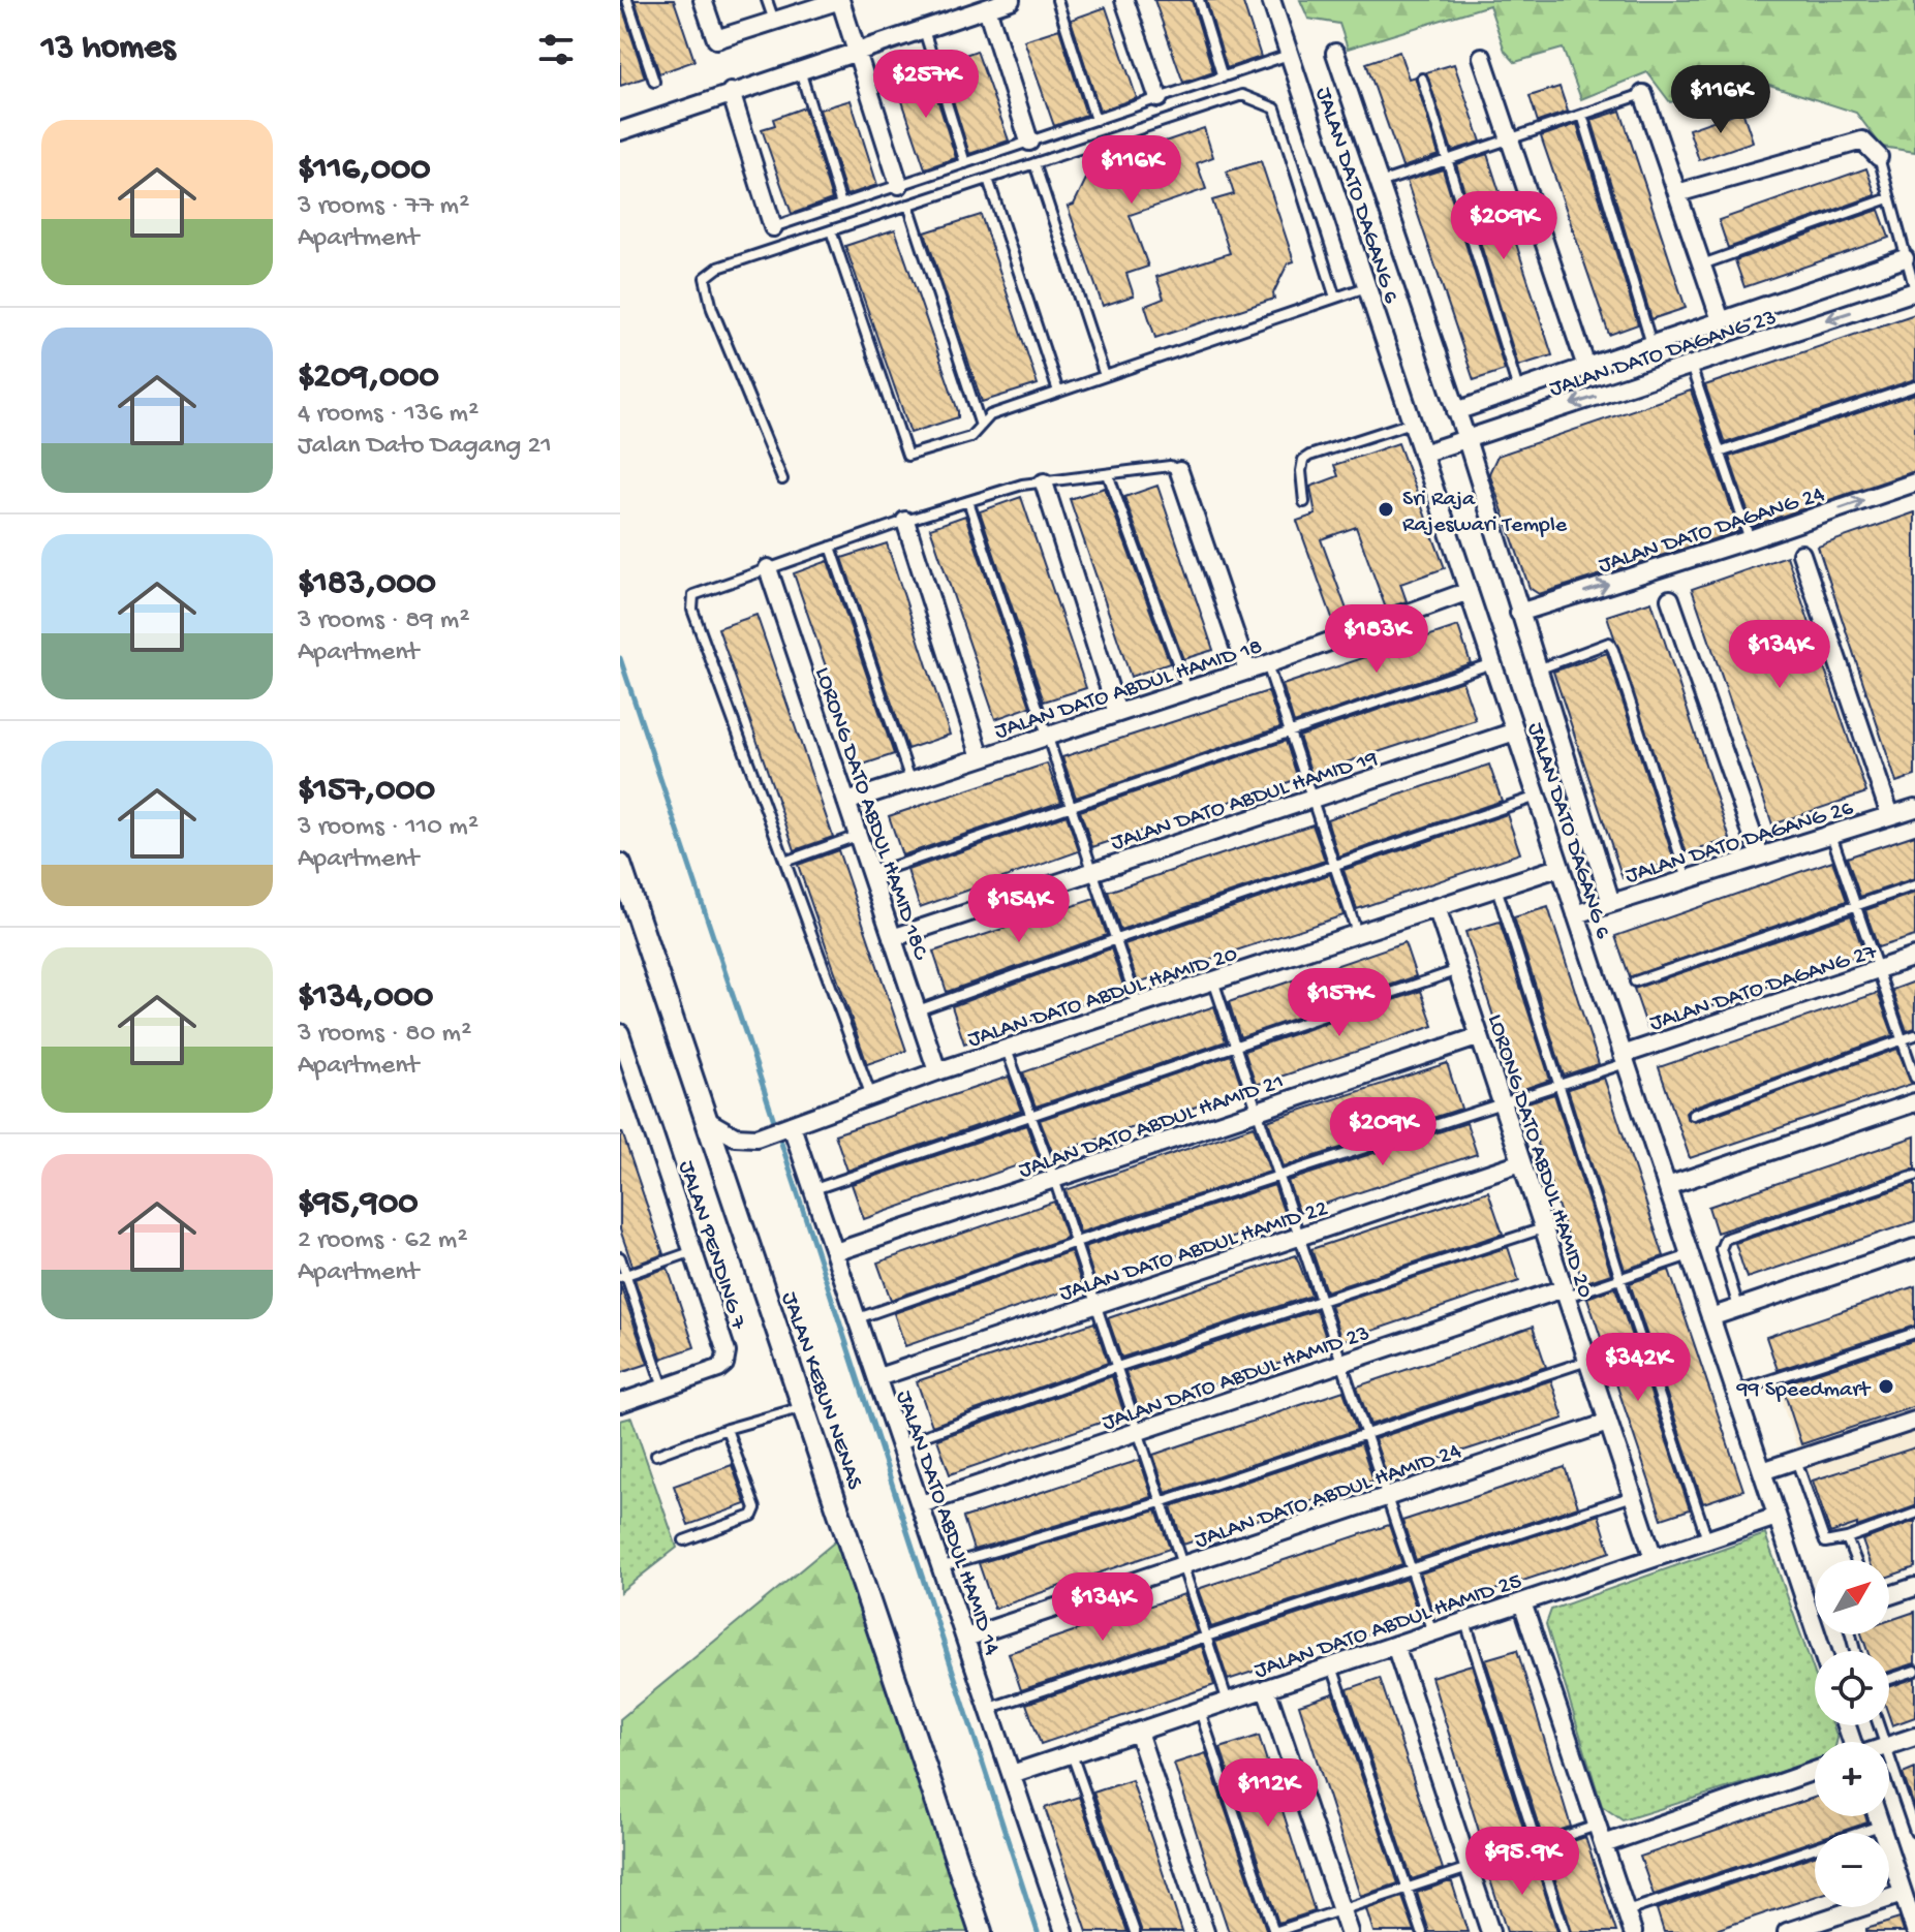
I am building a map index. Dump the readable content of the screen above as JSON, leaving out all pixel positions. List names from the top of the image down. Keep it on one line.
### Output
{"streets":{"street":["JALAN DATO DAGANG 6","JALAN DATO DAGANG 23","JALAN DATO DAGANG 24","JALAN DATO ABDUL HAMID 18","JALAN DATO ABDUL HAMID 19","LORONG DATO ABDUL HAMID 18C","JALAN DATO DAGANG 26","JALAN DATO DAGANG 27","JALAN DATO ABDUL HAMID 20","JALAN DATO ABDUL HAMID 21","LORONG DATO ABDUL HAMID 20","JALAN PENDING 7","JALAN DATO ABDUL HAMID 22","JALAN DATO ABDUL HAMID 23","JALAN KEBUN NENAS","JALAN DATO ABDUL HAMID 24","JALAN DATO ABDUL HAMID 14","JALAN DATO ABDUL HAMID 25"]},"crossings":[["JALAN DATO DAGANG 6","JALAN DATO DAGANG 23"],["JALAN DATO DAGANG 6","JALAN DATO ABDUL HAMID 18"],["JALAN DATO DAGANG 6","JALAN DATO ABDUL HAMID 19"],["JALAN DATO DAGANG 6","JALAN DATO DAGANG 26"],["JALAN DATO DAGANG 6","JALAN DATO DAGANG 27"],["JALAN DATO DAGANG 6","JALAN DATO ABDUL HAMID 20"],["JALAN DATO DAGANG 6","JALAN DATO ABDUL HAMID 25"],["JALAN DATO ABDUL HAMID 18","LORONG DATO ABDUL HAMID 18C"],["JALAN DATO ABDUL HAMID 19","LORONG DATO ABDUL HAMID 18C"],["LORONG DATO ABDUL HAMID 18C","JALAN DATO ABDUL HAMID 20"],["JALAN DATO ABDUL HAMID 20","LORONG DATO ABDUL HAMID 20"],["JALAN DATO ABDUL HAMID 20","JALAN KEBUN NENAS"],["JALAN DATO ABDUL HAMID 20","JALAN DATO ABDUL HAMID 14"],["JALAN DATO ABDUL HAMID 21","LORONG DATO ABDUL HAMID 20"],["JALAN DATO ABDUL HAMID 21","JALAN DATO ABDUL HAMID 14"],["LORONG DATO ABDUL HAMID 20","JALAN DATO ABDUL HAMID 22"],["LORONG DATO ABDUL HAMID 20","JALAN DATO ABDUL HAMID 23"],["LORONG DATO ABDUL HAMID 20","JALAN DATO ABDUL HAMID 24"],["LORONG DATO ABDUL HAMID 20","JALAN DATO ABDUL HAMID 25"],["JALAN DATO ABDUL HAMID 22","JALAN DATO ABDUL HAMID 14"],["JALAN DATO ABDUL HAMID 23","JALAN DATO ABDUL HAMID 14"],["JALAN DATO ABDUL HAMID 24","JALAN DATO ABDUL HAMID 14"],["JALAN DATO ABDUL HAMID 14","JALAN DATO ABDUL HAMID 25"]],"one_way":["JALAN DATO DAGANG 24"],"places":["Sri Raja Rajeswari Temple","99 Speedmart"],"north":"top right","page":{"heading":"13 homes","price":["$257K","$116K","$116K","$209K","$183K","$134K","$154K","$157K","$209K","$342K","$134K","$112K","$95.9K"],"list":[{"name":"$116,000","note":"3 rooms · 77 m² · Apartment"},{"name":"$209,000","note":"4 rooms · 136 m² · Jalan Dato Dagang 21"},{"name":"$183,000","note":"3 rooms · 89 m² · Apartment"},{"name":"$157,000","note":"3 rooms · 110 m² · Apartment"},{"name":"$134,000","note":"3 rooms · 80 m² · Apartment"},{"name":"$95,900","note":"2 rooms · 62 m² · Apartment"}],"map_buttons":["+","−"]}}
